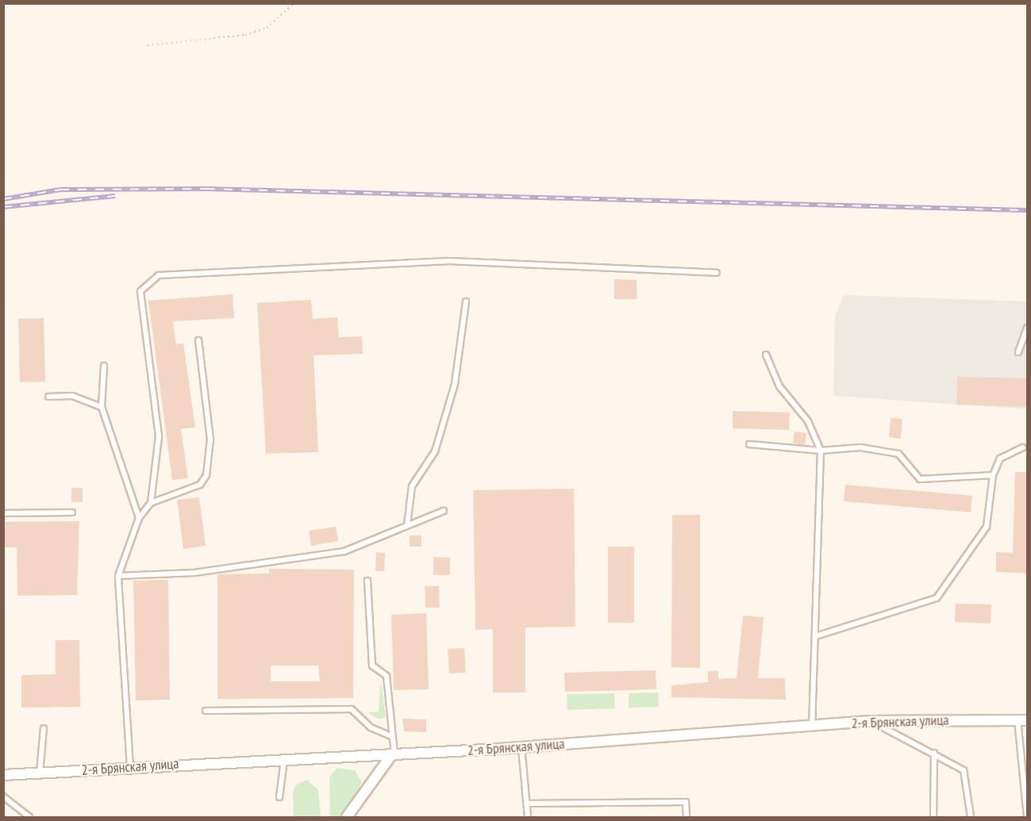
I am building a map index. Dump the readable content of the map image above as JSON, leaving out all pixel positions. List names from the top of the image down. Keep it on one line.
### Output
{"streets":{"street":["2-я Брянская улица"]}}
